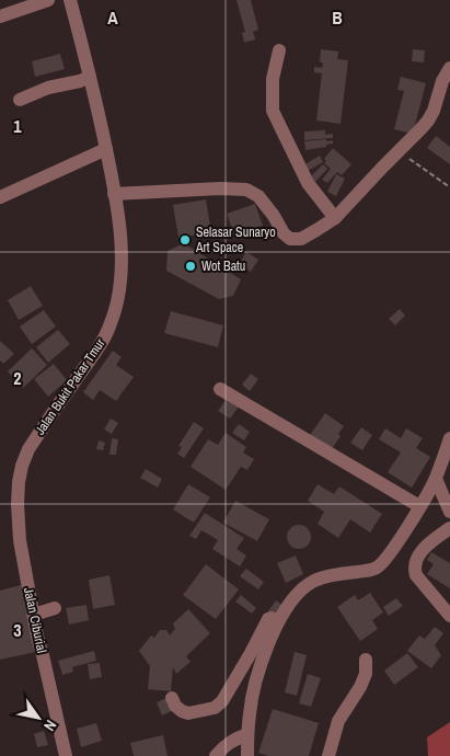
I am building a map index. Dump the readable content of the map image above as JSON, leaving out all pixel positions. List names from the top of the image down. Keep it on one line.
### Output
{"streets":{"street":["Jalan Bukit Pakar Tmur","Jalan Ciburial"]},"crossings":[["Jalan Bukit Pakar Tmur","Jalan Ciburial"]],"places":["Selasar Sunaryo Art Space","Wot Batu"],"north":"bottom right","grid":{"columns":["A","B"],"rows":["1","2","3"]}}
